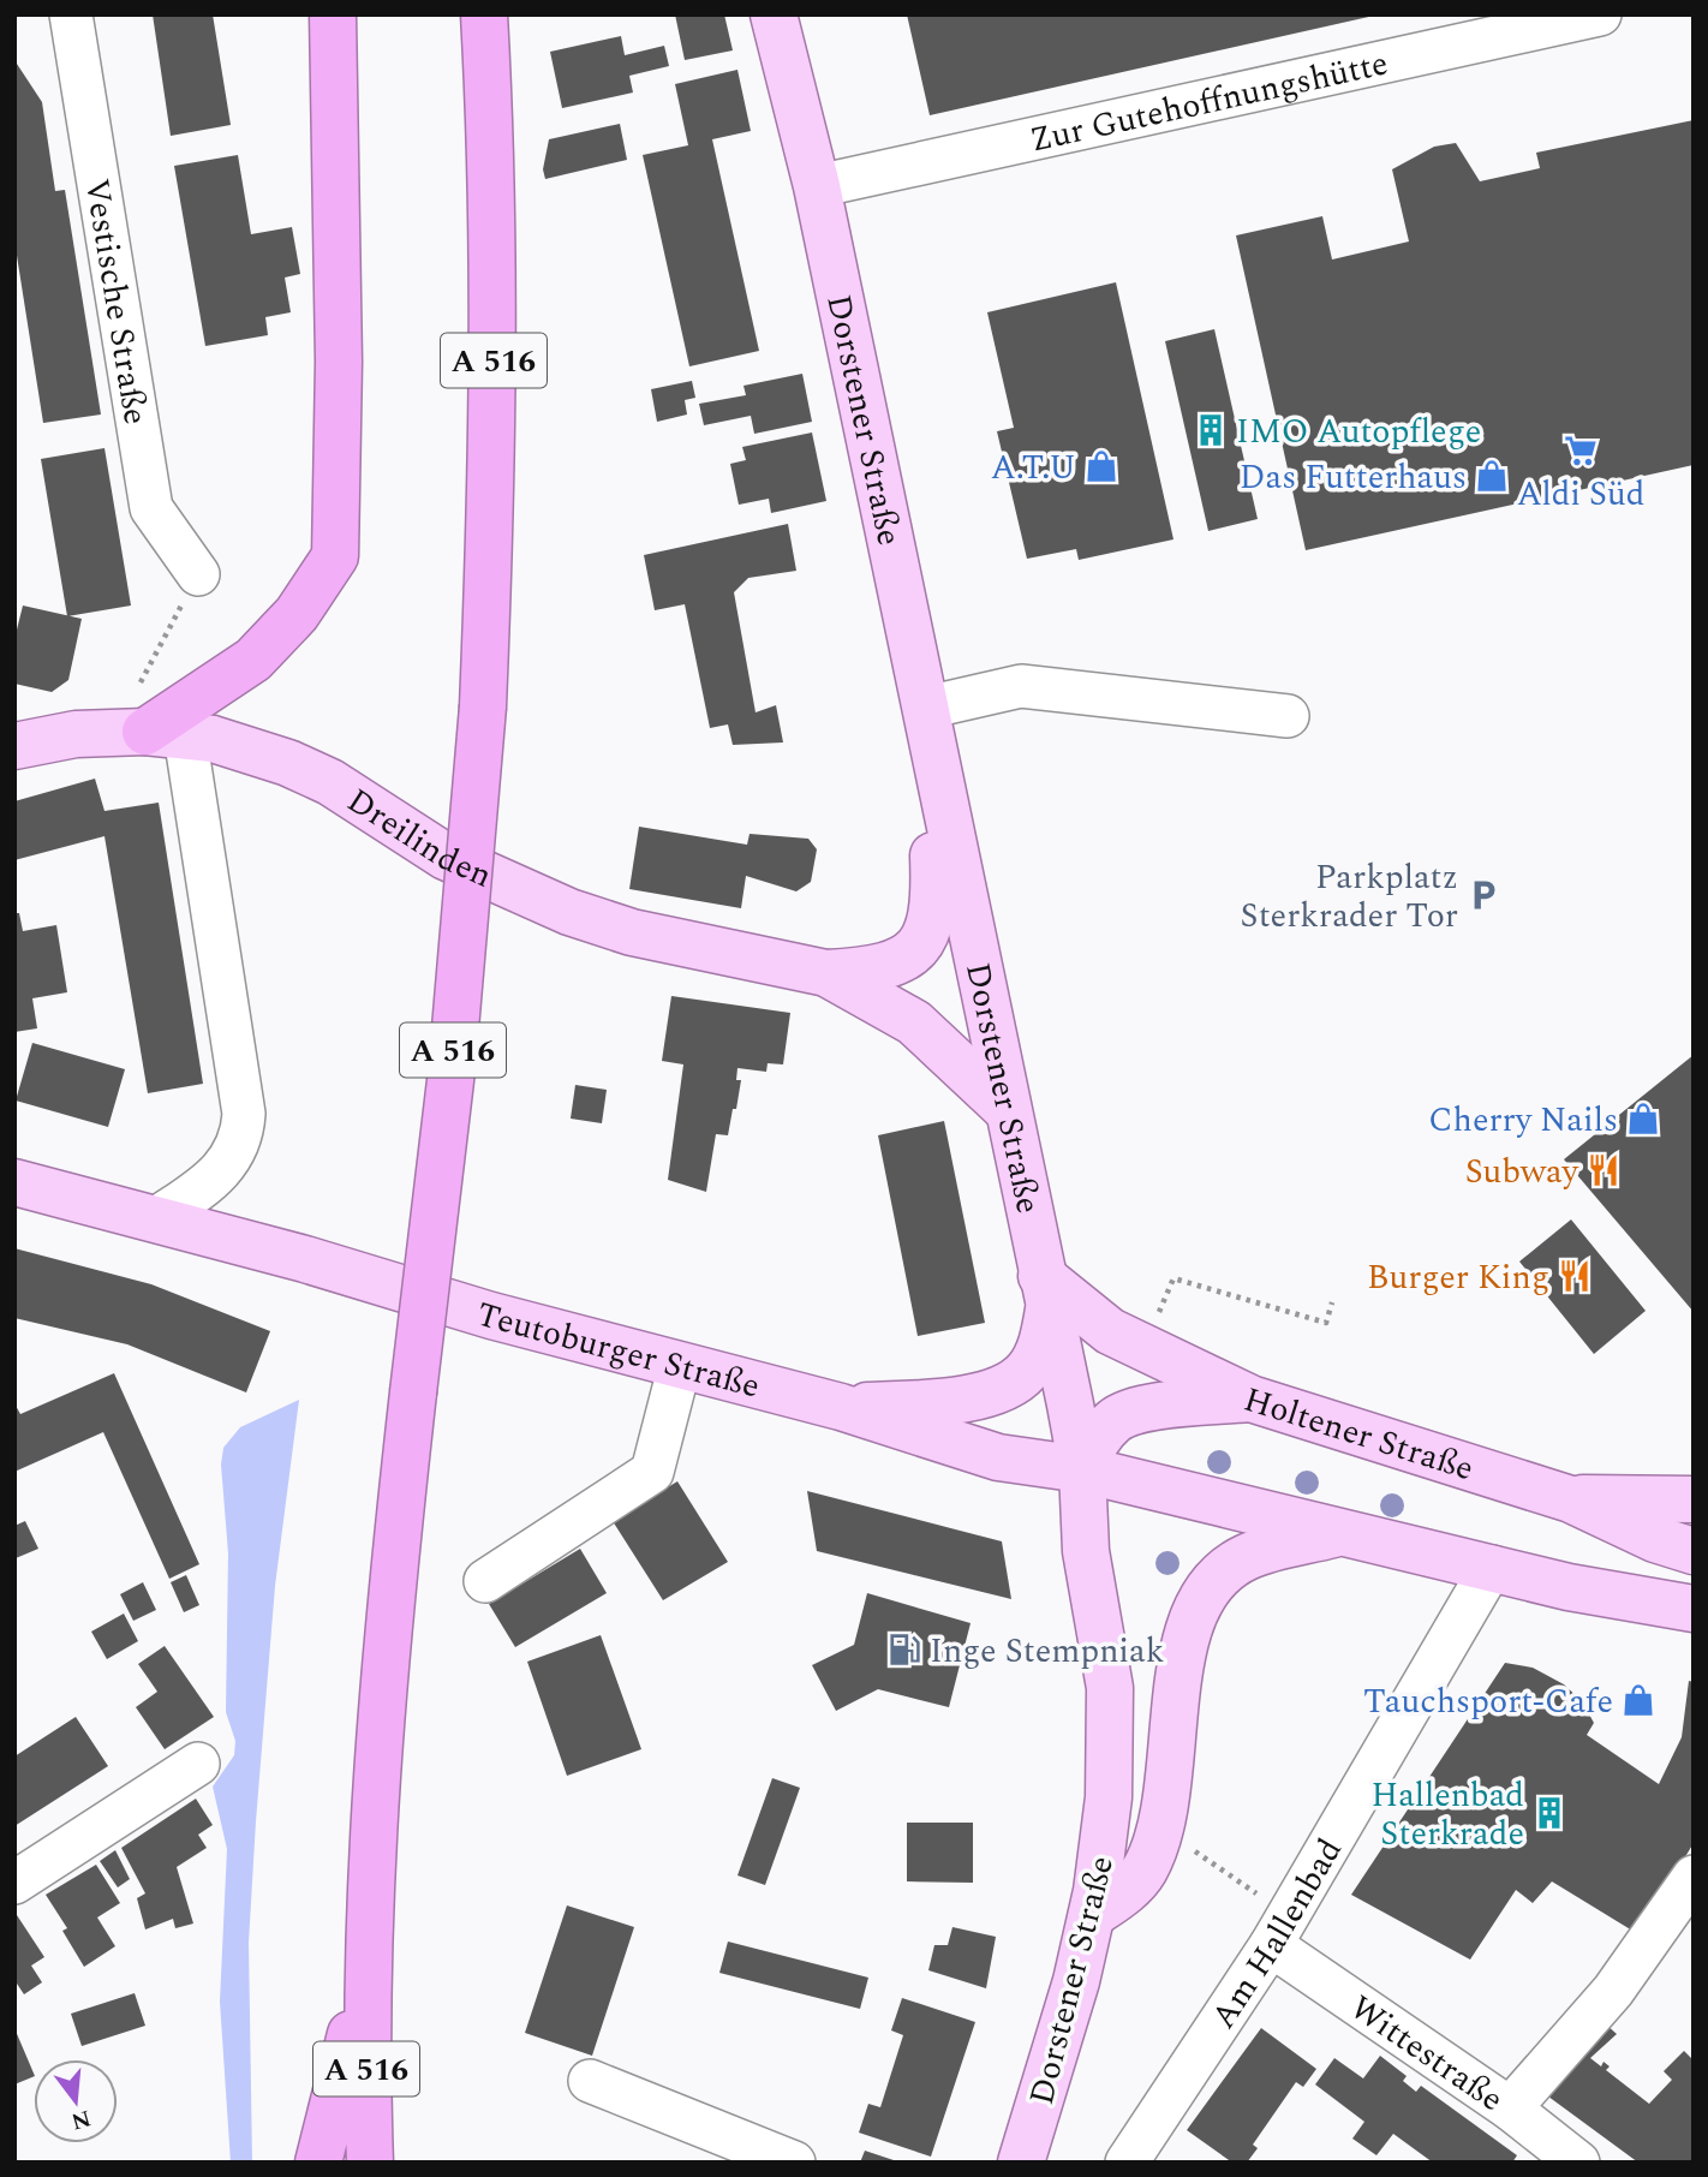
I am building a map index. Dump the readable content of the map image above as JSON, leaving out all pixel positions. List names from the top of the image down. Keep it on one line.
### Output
{"streets":{"highway":["A 516"],"main road":["Dorstener Straße","Dreilinden","Teutoburger Straße","Holtener Straße"],"street":["Zur Gutehoffnungshütte","Vestische Straße","Am Hallenbad","Wittestraße"]},"crossings":[["Zur Gutehoffnungshütte","Dorstener Straße"],["Dorstener Straße","Dreilinden"],["Dorstener Straße","Teutoburger Straße"],["Dorstener Straße","Holtener Straße"],["Am Hallenbad","Wittestraße"]],"places":{"building":["IMO Autopflege","Hallenbad Sterkrade"],"supermarket":["Aldi Süd"],"shop":["A.T.U","Das Futterhaus","Cherry Nails","Tauchsport-Cafe"],"parking":["Parkplatz Sterkrader Tor"],"restaurant":["Subway","Burger King"],"fuel station":["Inge Stempniak"]},"north":"bottom"}
